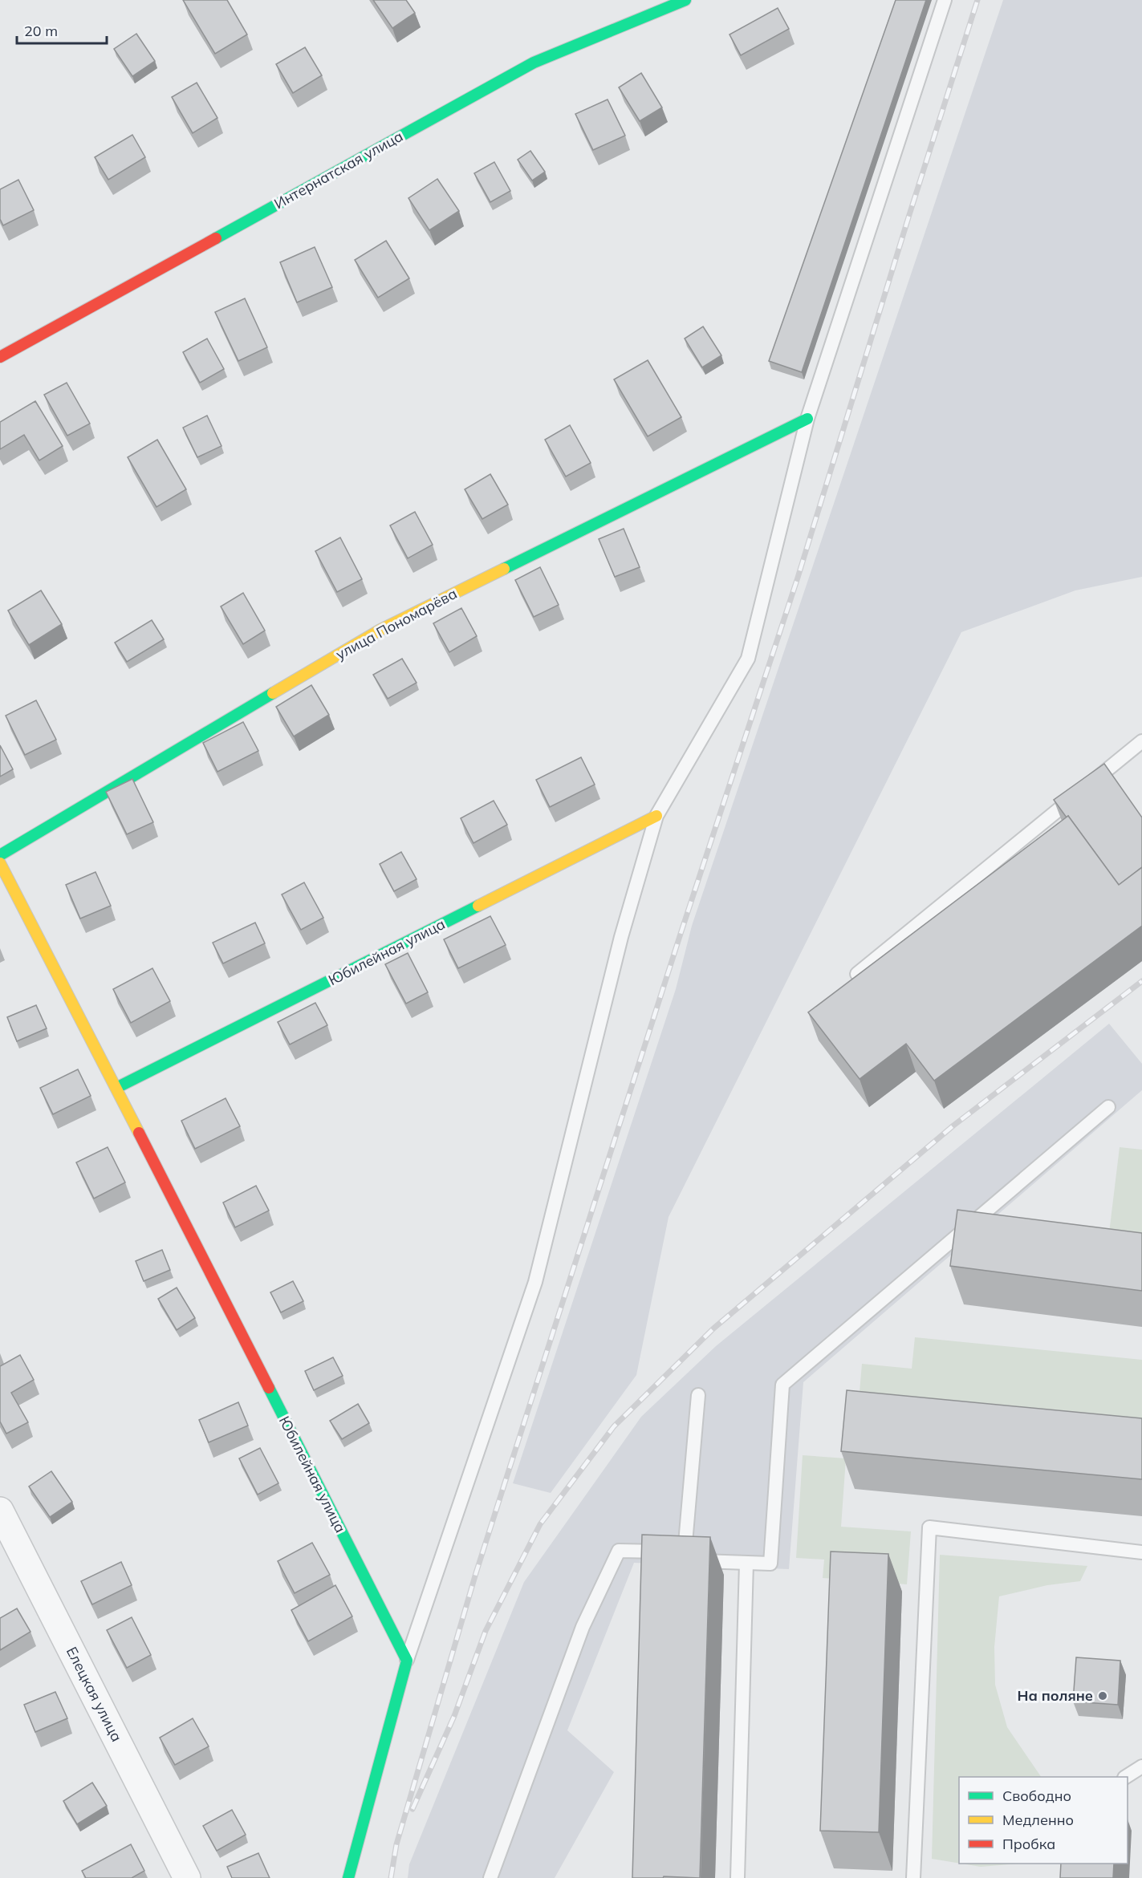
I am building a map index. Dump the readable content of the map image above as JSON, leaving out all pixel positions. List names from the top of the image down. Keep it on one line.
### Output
{"streets":{"street":["Интернатская улица","улица Пономарёва","Юбилейная улица","Елецкая улица"]},"places":["На поляне"],"legend":["Свободно","Медленно","Пробка"],"scale_bar":"20 m"}
